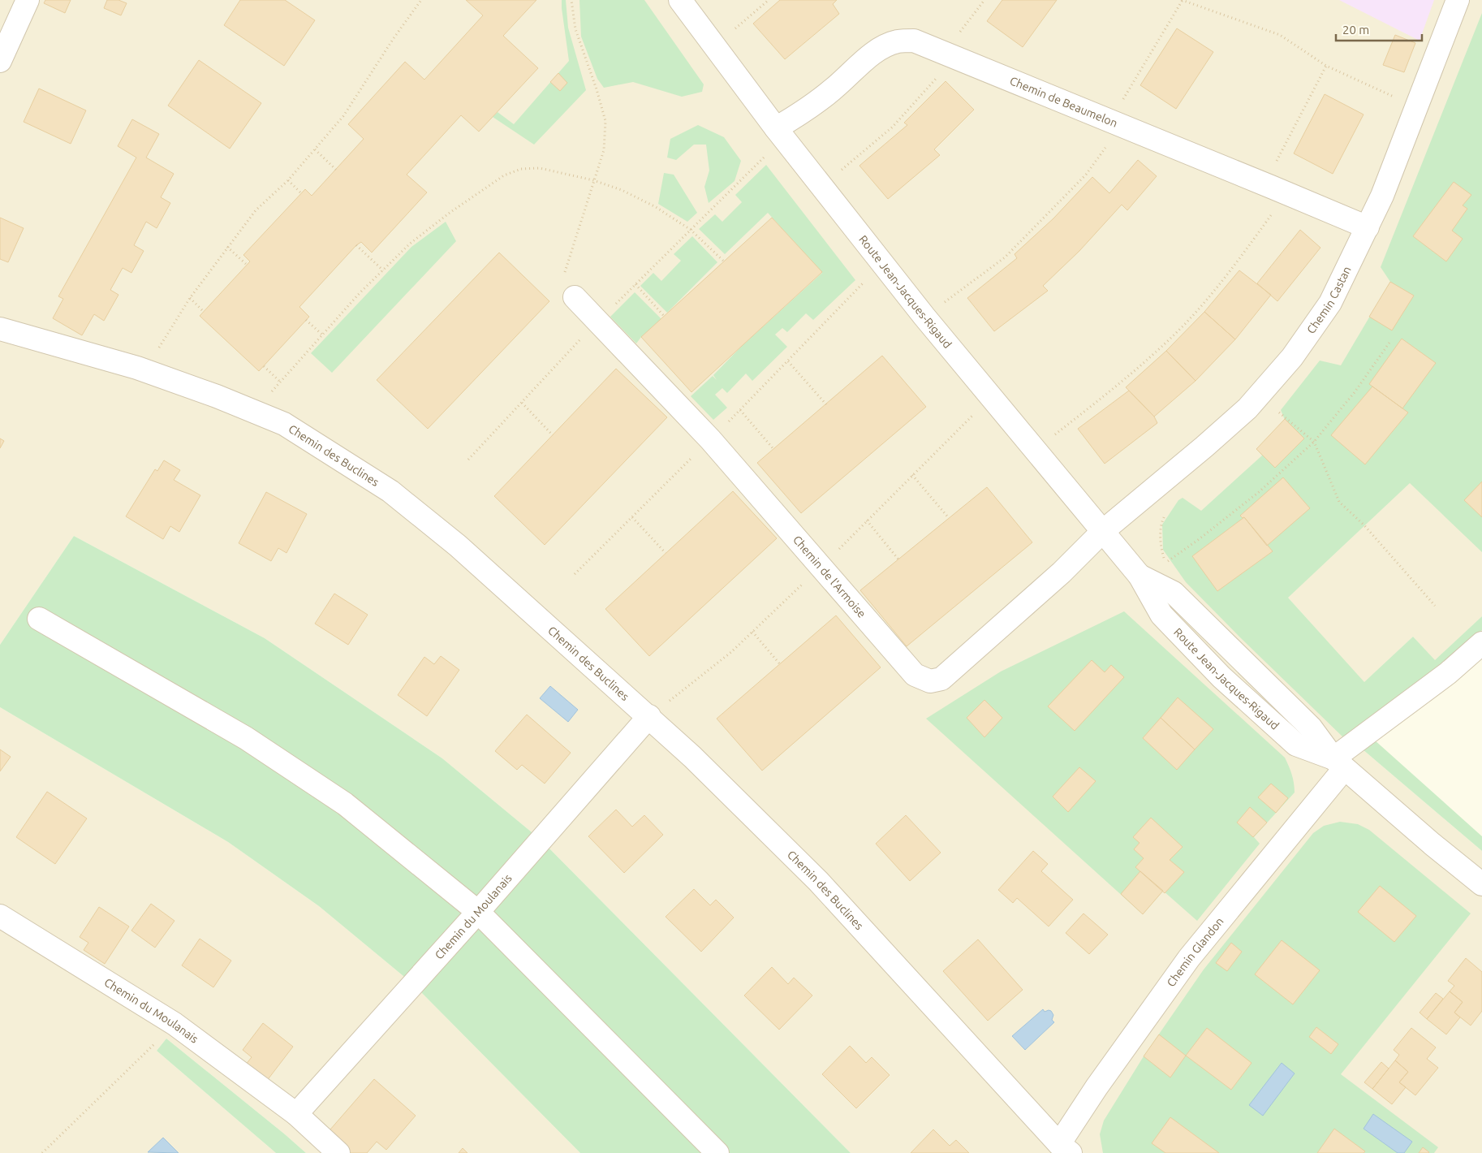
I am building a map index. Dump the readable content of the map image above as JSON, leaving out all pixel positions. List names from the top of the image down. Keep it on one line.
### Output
{"streets":{"street":["Chemin de Beaumelon","Route Jean-Jacques-Rigaud","Chemin Castan","Chemin des Buclines","Chemin de l'Armoise","Chemin du Moulanais","Chemin Glandon"]},"crossings":[["Chemin de Beaumelon","Route Jean-Jacques-Rigaud"],["Chemin de Beaumelon","Chemin Castan"],["Route Jean-Jacques-Rigaud","Chemin Castan"],["Route Jean-Jacques-Rigaud","Chemin de l'Armoise"],["Route Jean-Jacques-Rigaud","Chemin Glandon"],["Chemin Castan","Chemin de l'Armoise"],["Chemin des Buclines","Chemin du Moulanais"],["Chemin des Buclines","Chemin Glandon"]],"scale_bar":"20 m"}
